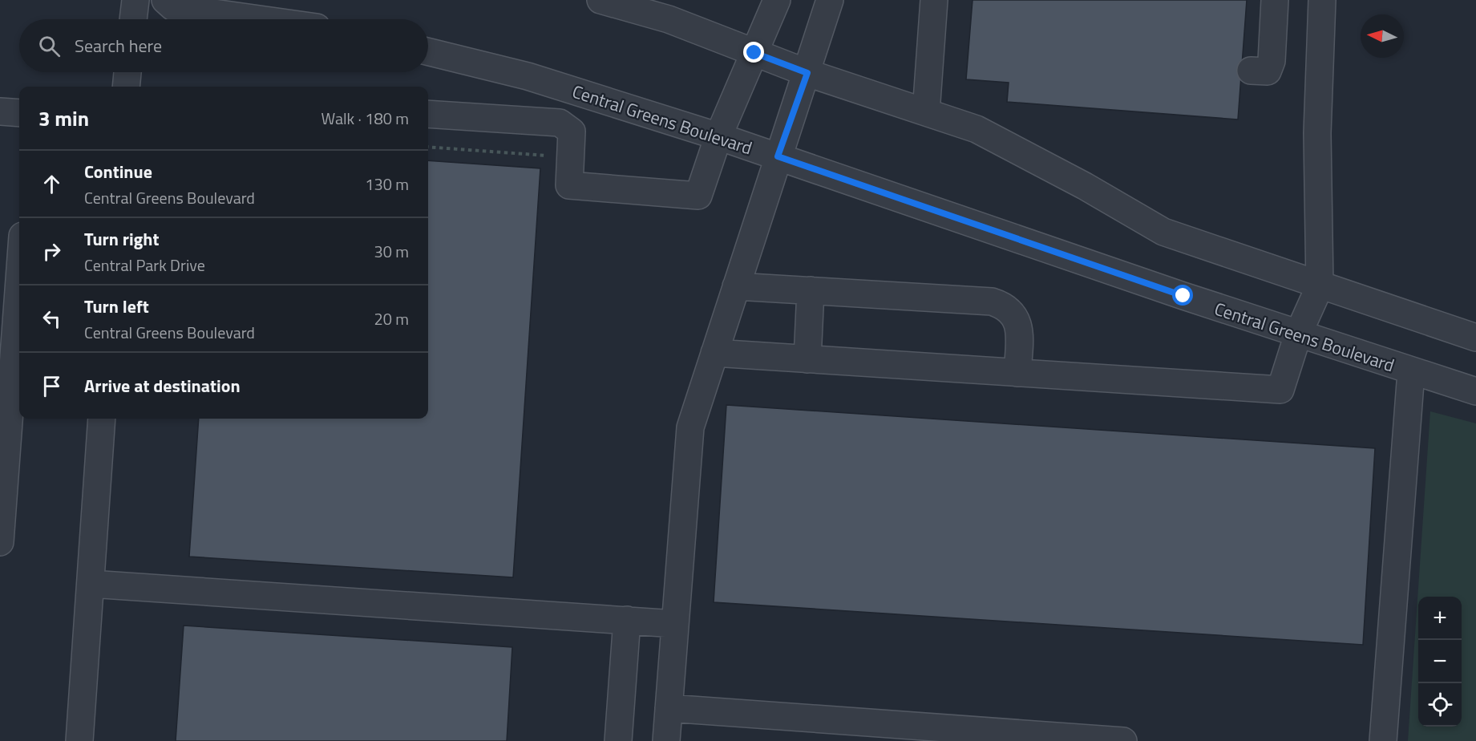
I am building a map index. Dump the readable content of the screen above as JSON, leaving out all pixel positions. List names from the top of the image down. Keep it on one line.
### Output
{"streets":{"street":["Central Greens Boulevard"]},"north":"left","page":{"search":"Search here","heading":["3 min","Walk · 180 m"],"list":[["Continue","Central Greens Boulevard","130 m"],["Turn right","Central Park Drive","30 m"],["Turn left","Central Greens Boulevard","20 m"],"Arrive at destination"],"map_buttons":["+","−"]}}
